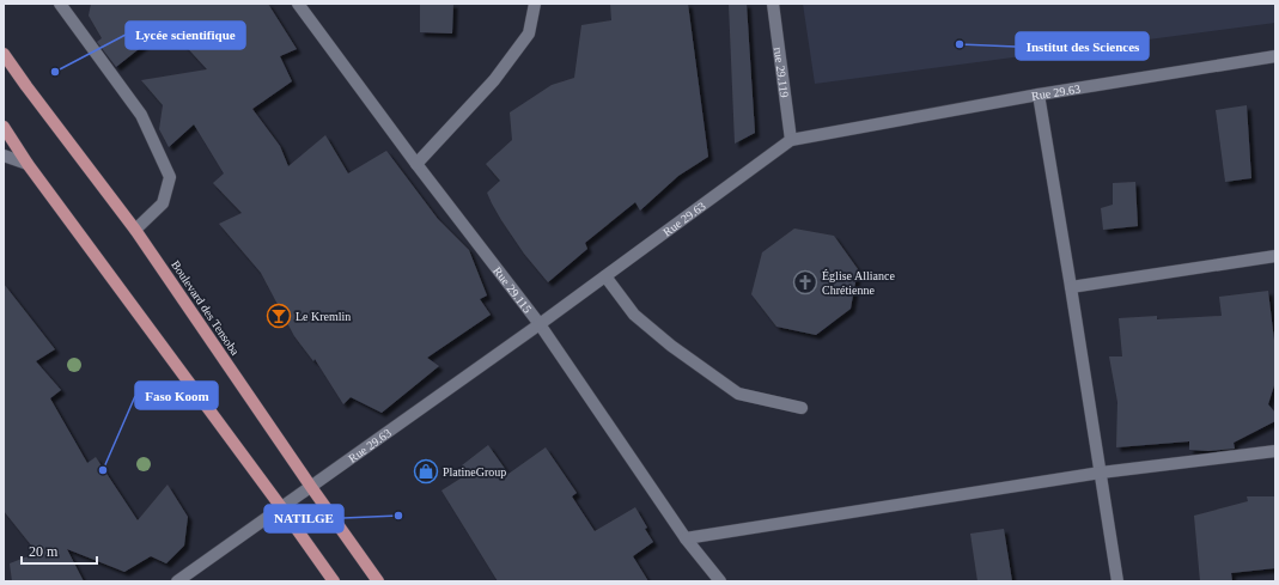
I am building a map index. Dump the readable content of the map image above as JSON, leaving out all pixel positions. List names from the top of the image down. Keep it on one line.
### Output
{"streets":{"main road":["Boulevard des Tensoba"],"street":["rue 29.119","Rue 29.63","Rue 29.115"]},"crossings":[["rue 29.119","Rue 29.63"],["Rue 29.63","Rue 29.115"],["Rue 29.63","Boulevard des Tensoba"]],"places":{"other":["Institut des Sciences","Lycée scientifique","Faso Koom","NATILGE"],"church":["Église Alliance Chrétienne"],"bar":["Le Kremlin"],"shop":["PlatineGroup"]},"scale_bar":"20 m"}
